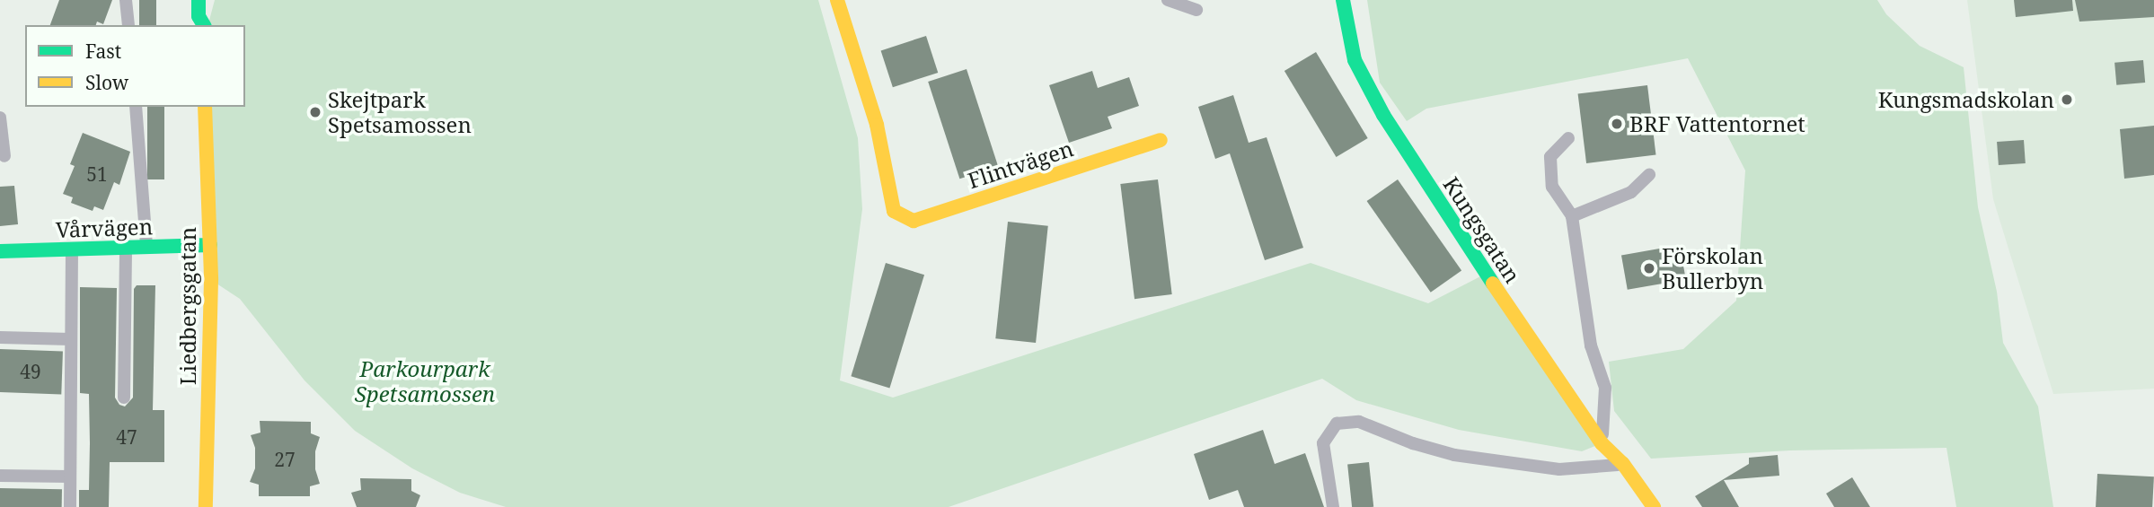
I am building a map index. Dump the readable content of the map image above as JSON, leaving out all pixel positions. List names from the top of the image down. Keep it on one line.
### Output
{"streets":{"street":["Flintvägen","Vårvägen","Kungsgatan","Liedbergsgatan"]},"crossings":[["Vårvägen","Liedbergsgatan"]],"parks":["Parkourpark Spetsamossen"],"places":["Kungsmadskolan","Skejtpark Spetsamossen","BRF Vattentornet","Förskolan Bullerbyn"],"house_numbers":["51","49","47","27"],"legend":["Fast","Slow"]}
